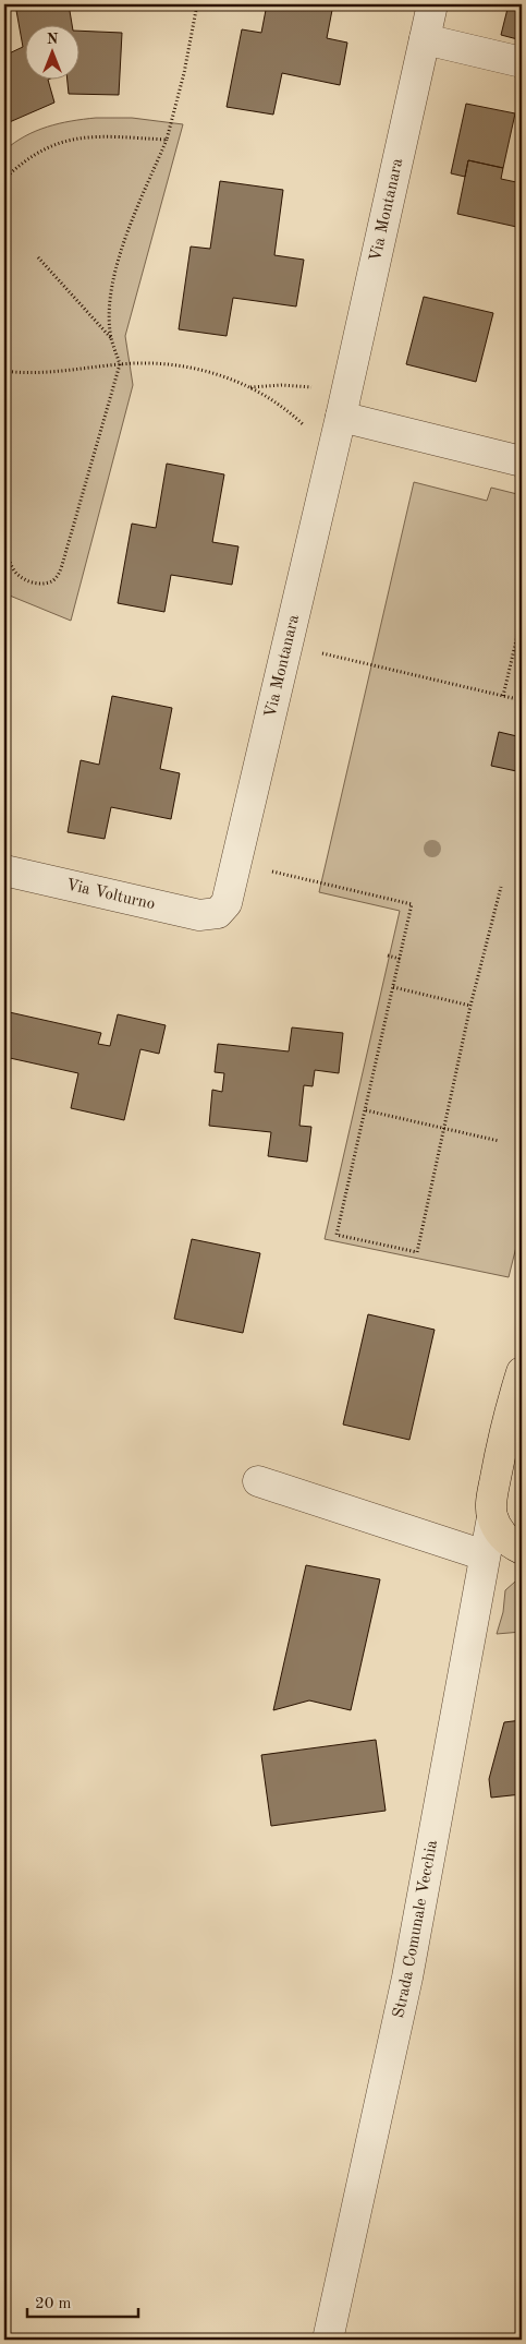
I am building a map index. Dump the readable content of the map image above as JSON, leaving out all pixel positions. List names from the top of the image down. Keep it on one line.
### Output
{"streets":{"street":["Via Montanara","Via Volturno","Strada Comunale Vecchia"]},"crossings":[["Via Montanara","Via Volturno"]],"scale_bar":"20 m","north":"top"}
